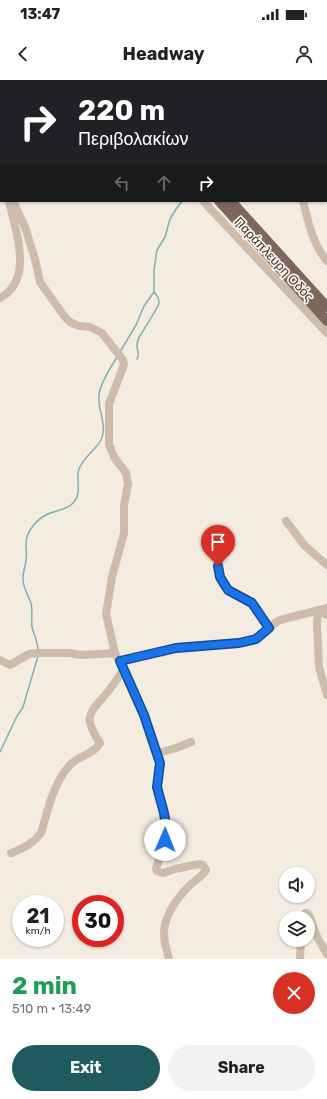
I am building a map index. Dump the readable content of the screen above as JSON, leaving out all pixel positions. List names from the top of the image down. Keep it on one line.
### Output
{"streets":{"street":["Παράπλευρη Οδός"]},"page":{"status":"13:47","header":"Headway","turn":["220 m","Περιβολακίων"],"speed":"21 km/h","limit":"30","heading":["2 min","510 m · 13:49"],"buttons":["Exit","Share"]}}
